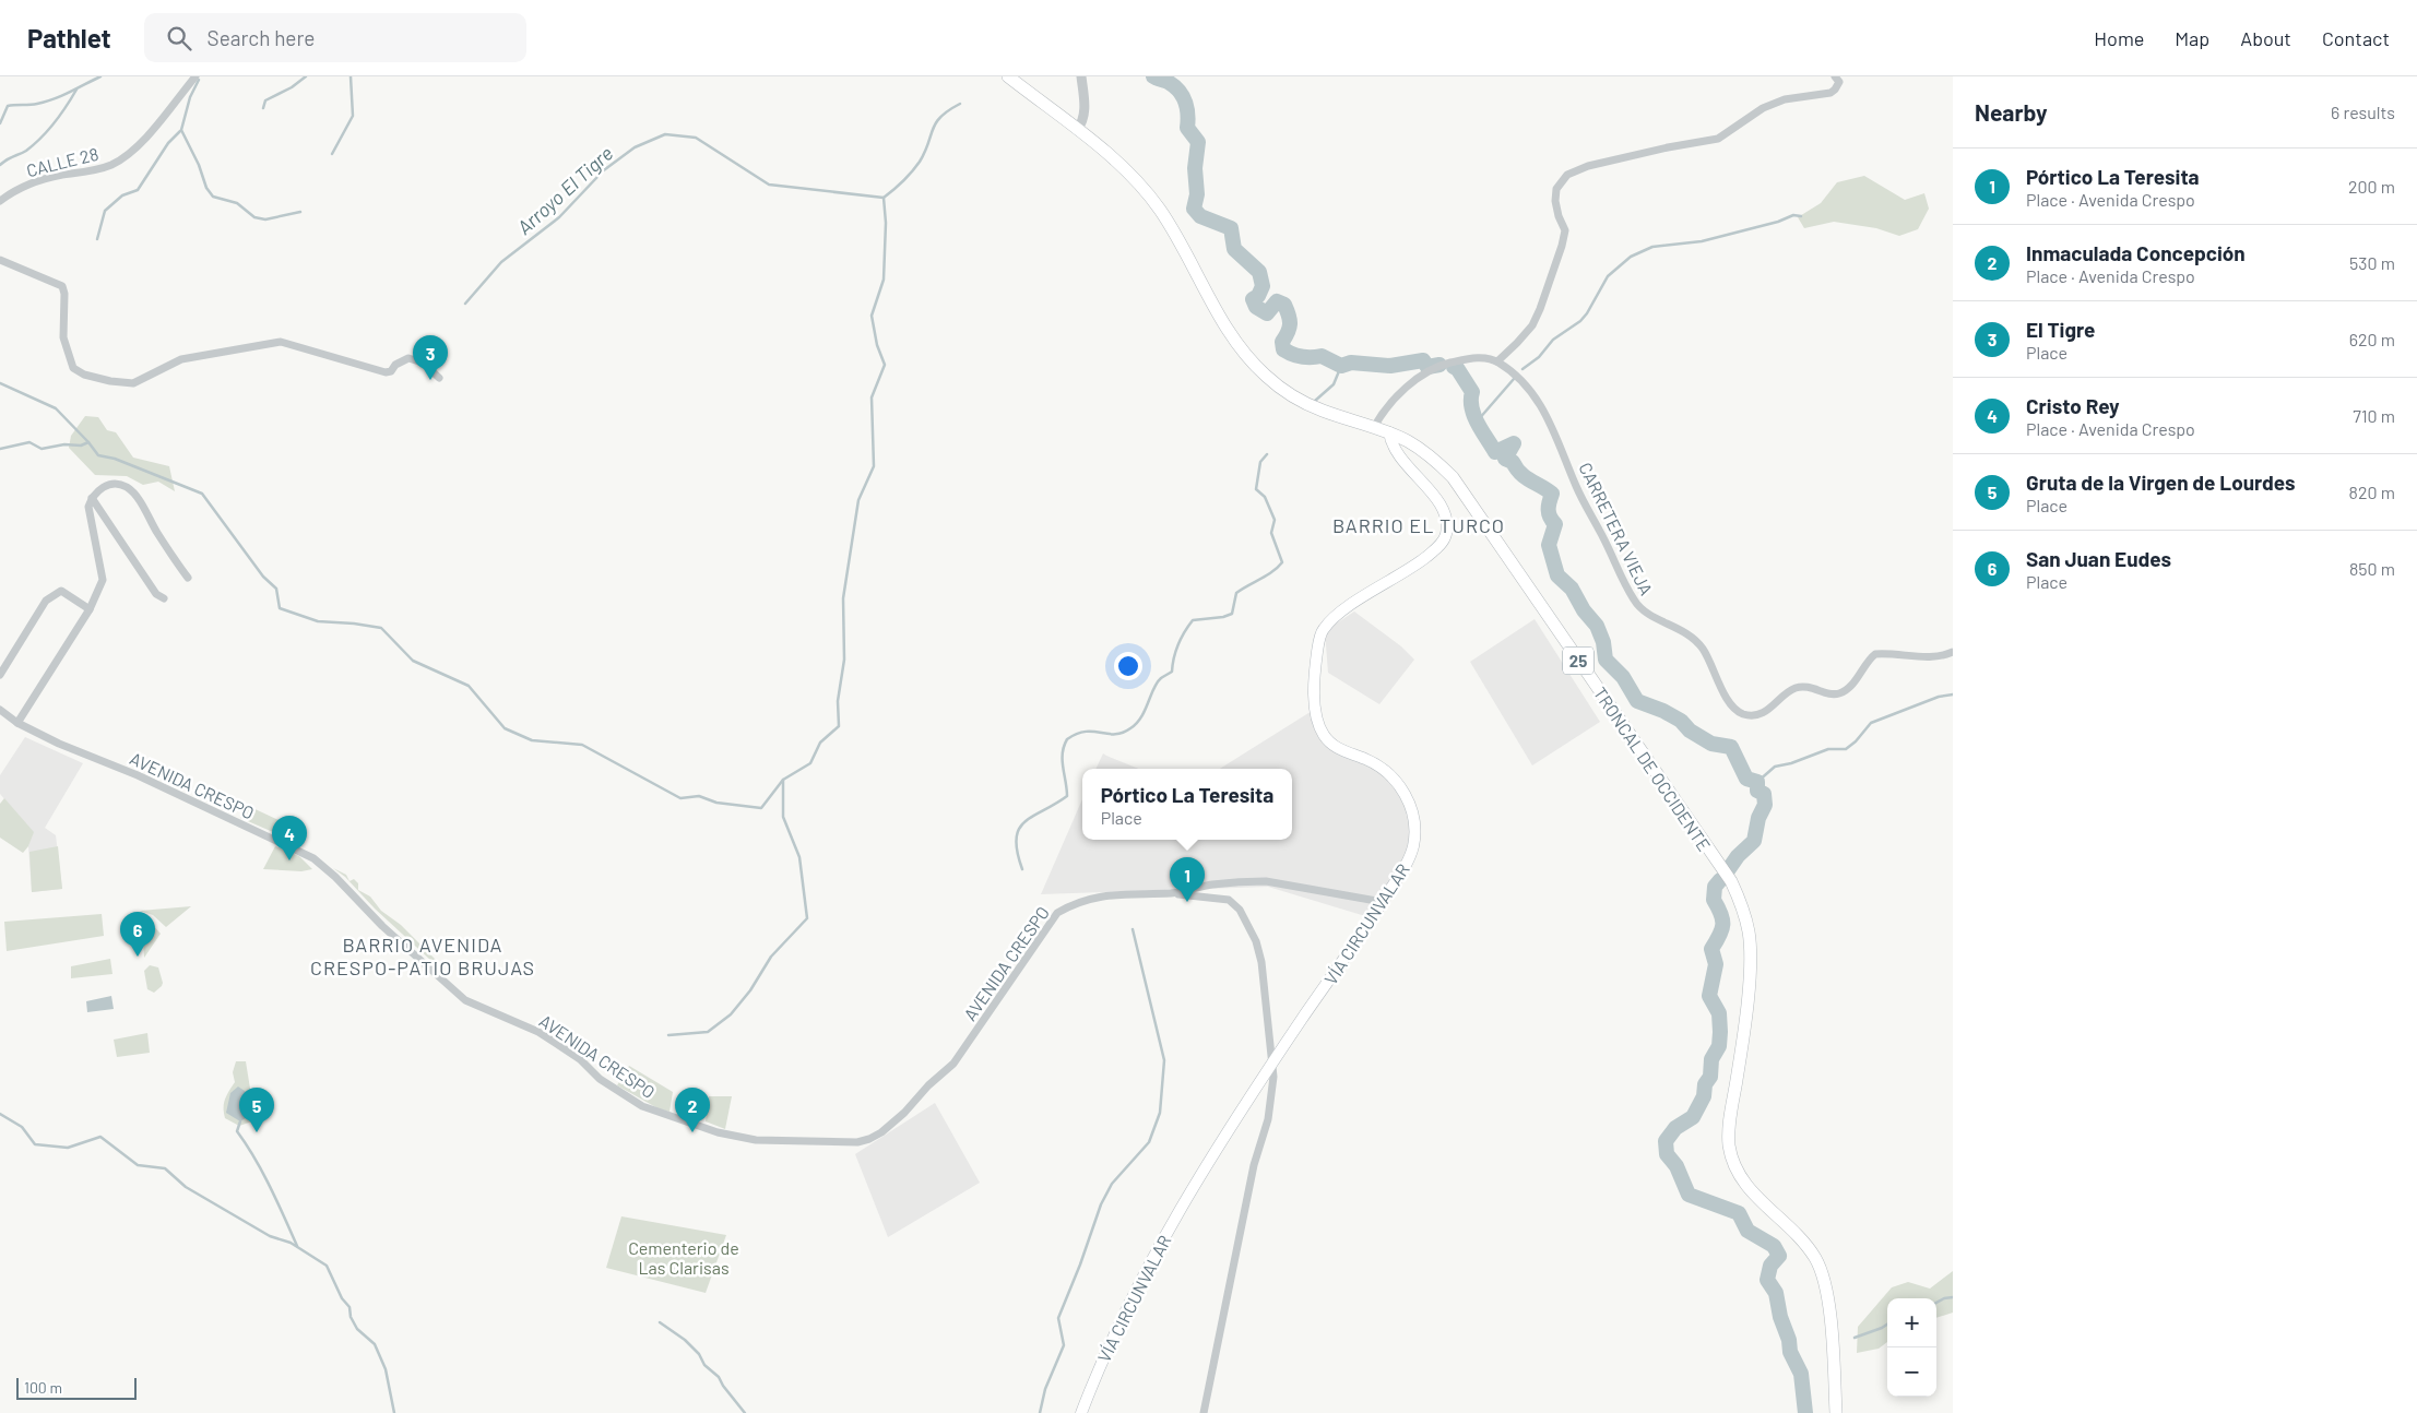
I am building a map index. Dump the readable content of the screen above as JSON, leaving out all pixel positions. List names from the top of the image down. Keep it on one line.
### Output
{"streets":{"main road":["25","TRONCAL DE OCCIDENTE","VÍA CIRCUNVALAR"],"street":["CALLE 28","CARRETERA VIEJA","AVENIDA CRESPO"]},"crossings":[["TRONCAL DE OCCIDENTE","VÍA CIRCUNVALAR"],["AVENIDA CRESPO","VÍA CIRCUNVALAR"]],"districts":["BARRIO EL TURCO","BARRIO AVENIDA CRESPO-PATIO BRUJAS"],"water":["Arroyo El Tigre"],"parks":["Cementerio de Las Clarisas"],"scale_bar":"100 m","page":{"header":"Pathlet","search":"Search here","nav":["Home","Map","About","Contact"],"heading":["Nearby","6 results"],"list":[{"mark":"1","name":"Pórtico La Teresita","note":"Place · Avenida Crespo","value":"200 m"},{"mark":"2","name":"Inmaculada Concepción","note":"Place · Avenida Crespo","value":"530 m"},{"mark":"3","name":"El Tigre","note":"Place","value":"620 m"},{"mark":"4","name":"Cristo Rey","note":"Place · Avenida Crespo","value":"710 m"},{"mark":"5","name":"Gruta de la Virgen de Lourdes","note":"Place","value":"820 m"},{"mark":"6","name":"San Juan Eudes","note":"Place","value":"850 m"}],"pins":["3","4","1","6","2","5"],"popup":["Pórtico La Teresita","Place"],"map_buttons":["+","−"],"scale":"100 m"}}
